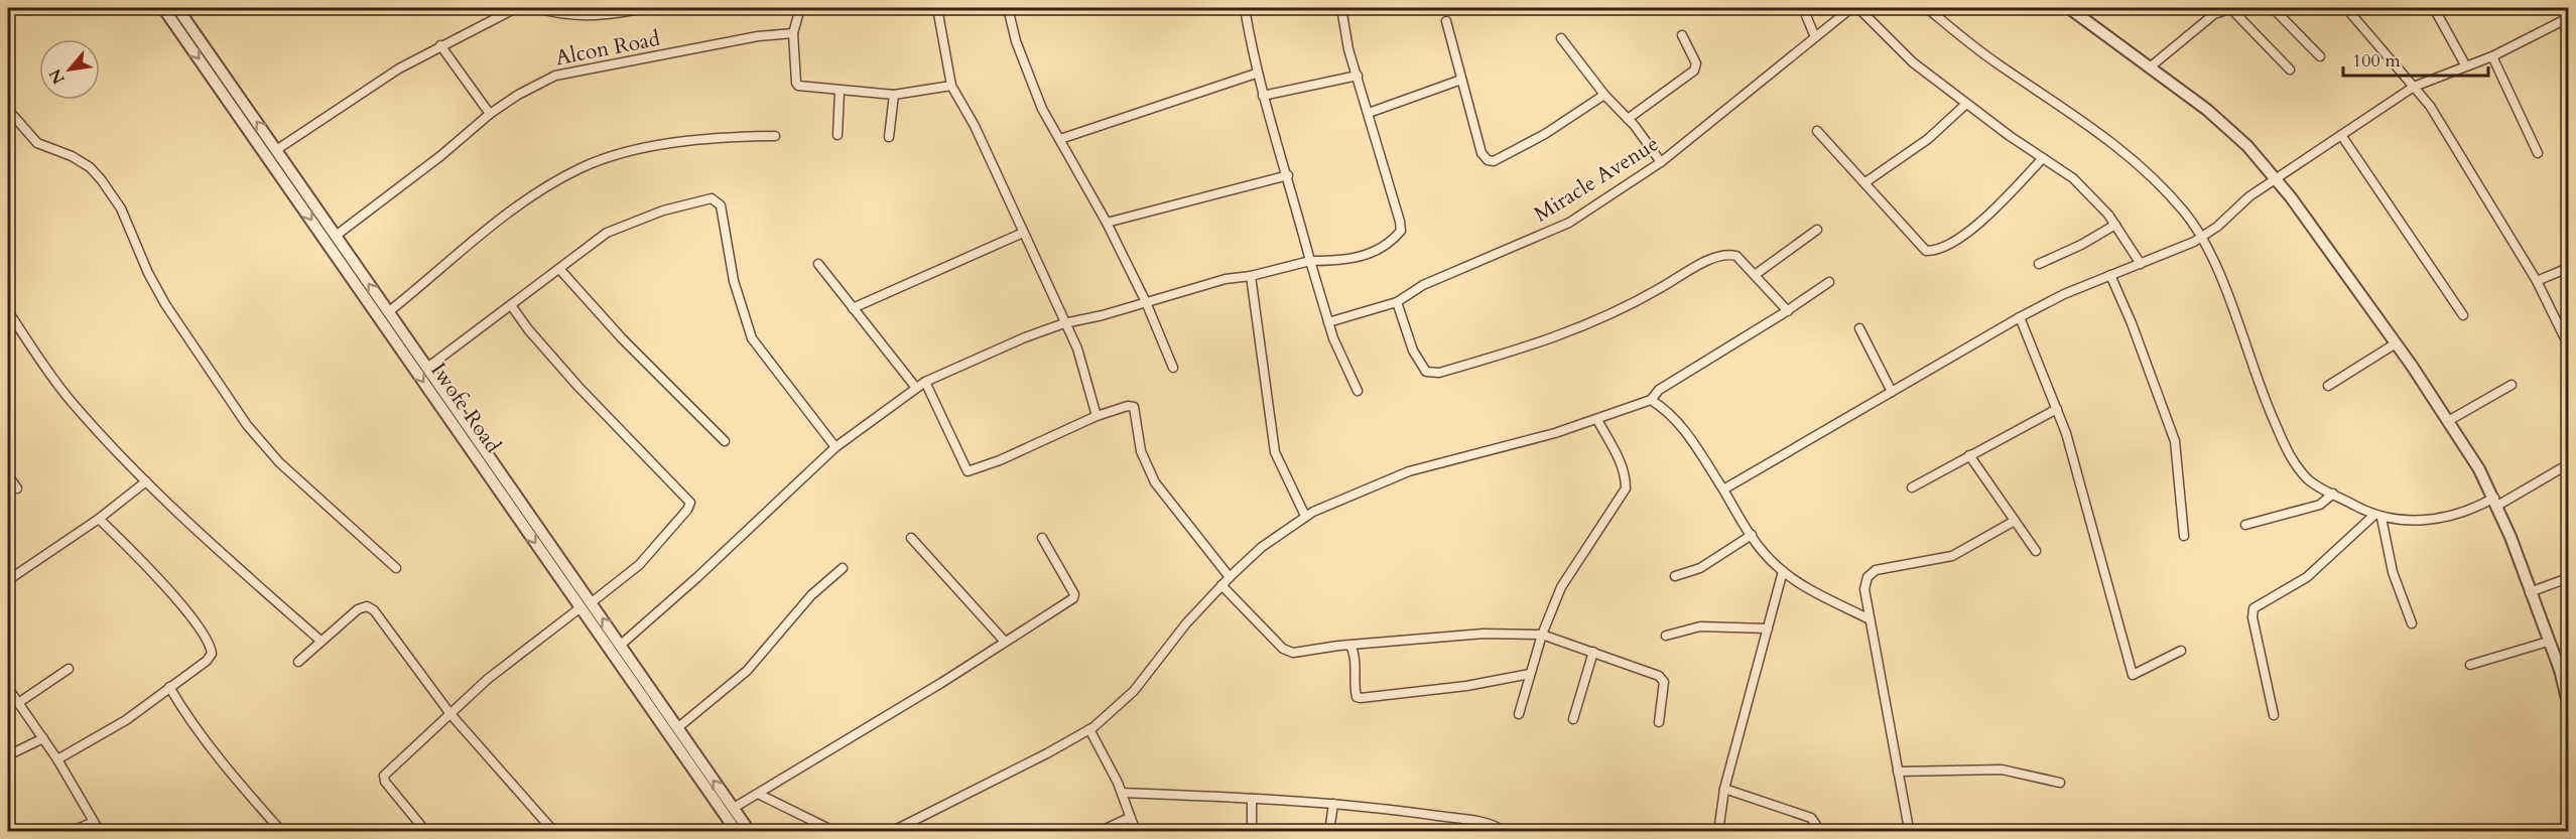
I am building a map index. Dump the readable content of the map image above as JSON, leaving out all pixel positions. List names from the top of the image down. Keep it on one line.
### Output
{"streets":{"street":["Alcon Road","Miracle Avenue","Iwofe Road"]},"crossings":[["Alcon Road","Iwofe Road"]],"scale_bar":"100 m","north":"bottom left"}
